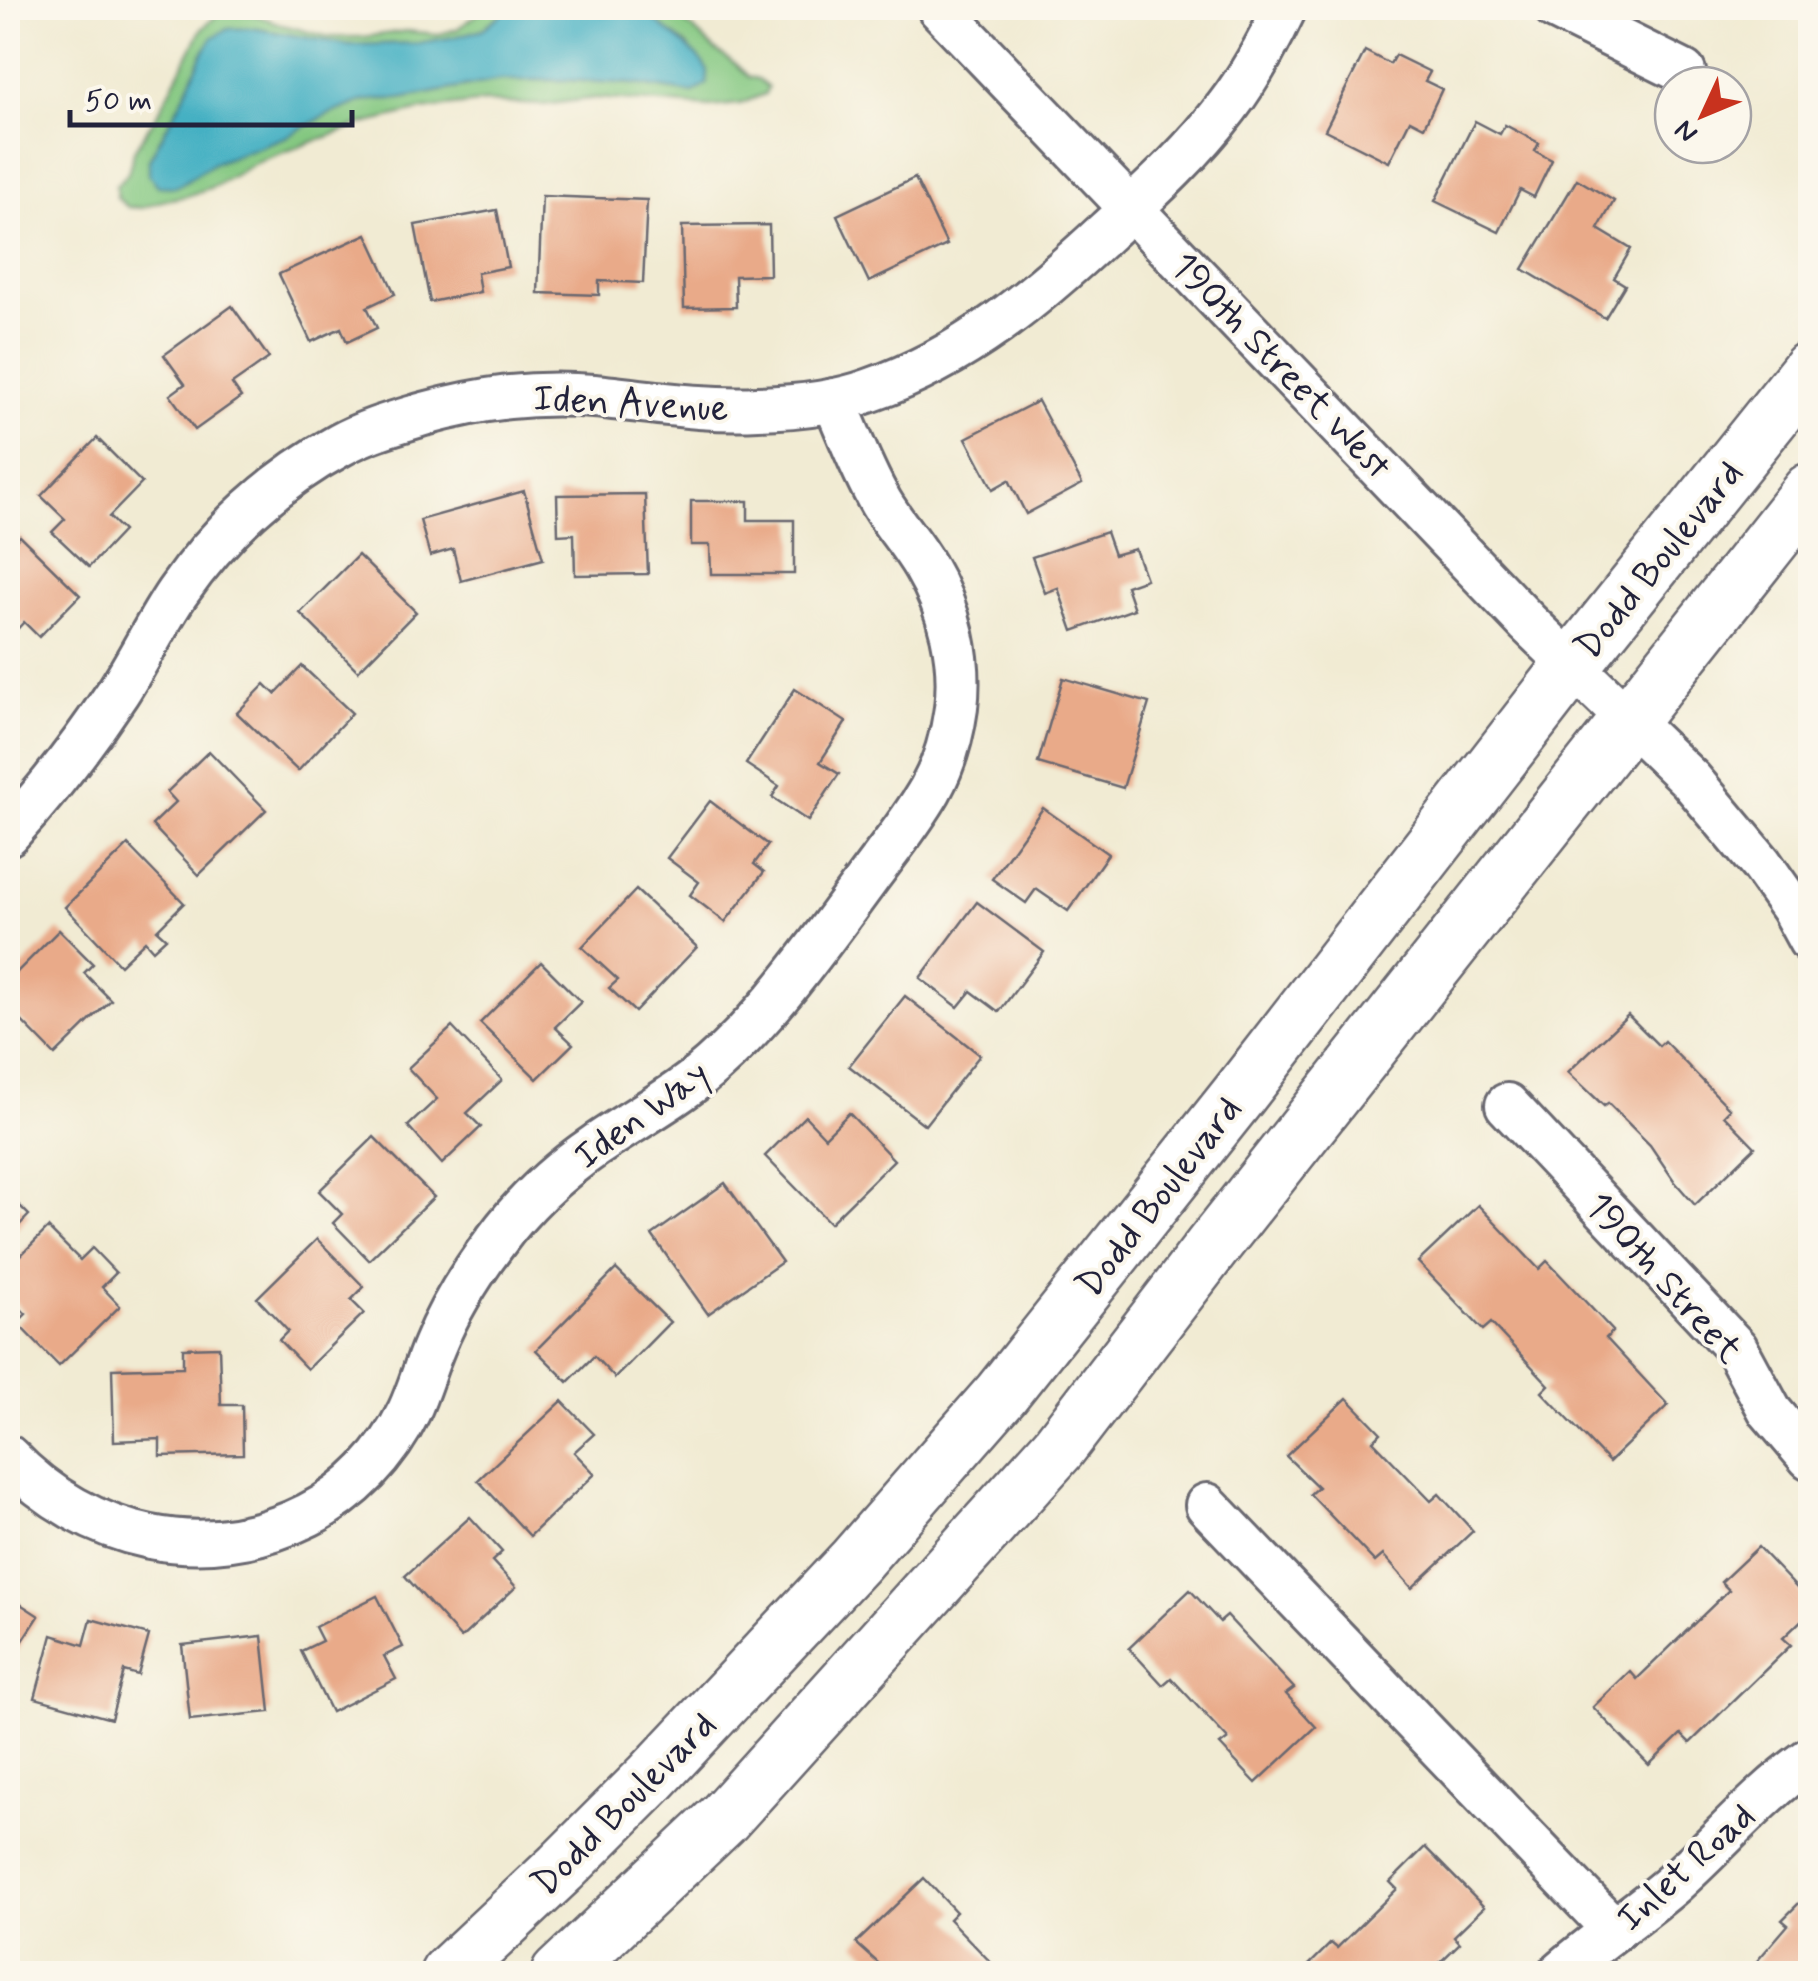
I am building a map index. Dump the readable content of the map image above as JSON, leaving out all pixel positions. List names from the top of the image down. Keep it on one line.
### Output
{"streets":{"main road":["Dodd Boulevard"],"street":["190th Street West","Iden Avenue","Iden Way","190th Street","Inlet Road"]},"crossings":[["190th Street West","Iden Avenue"],["190th Street West","Dodd Boulevard"],["Iden Avenue","Iden Way"]],"scale_bar":"50 m","north":"bottom left"}
